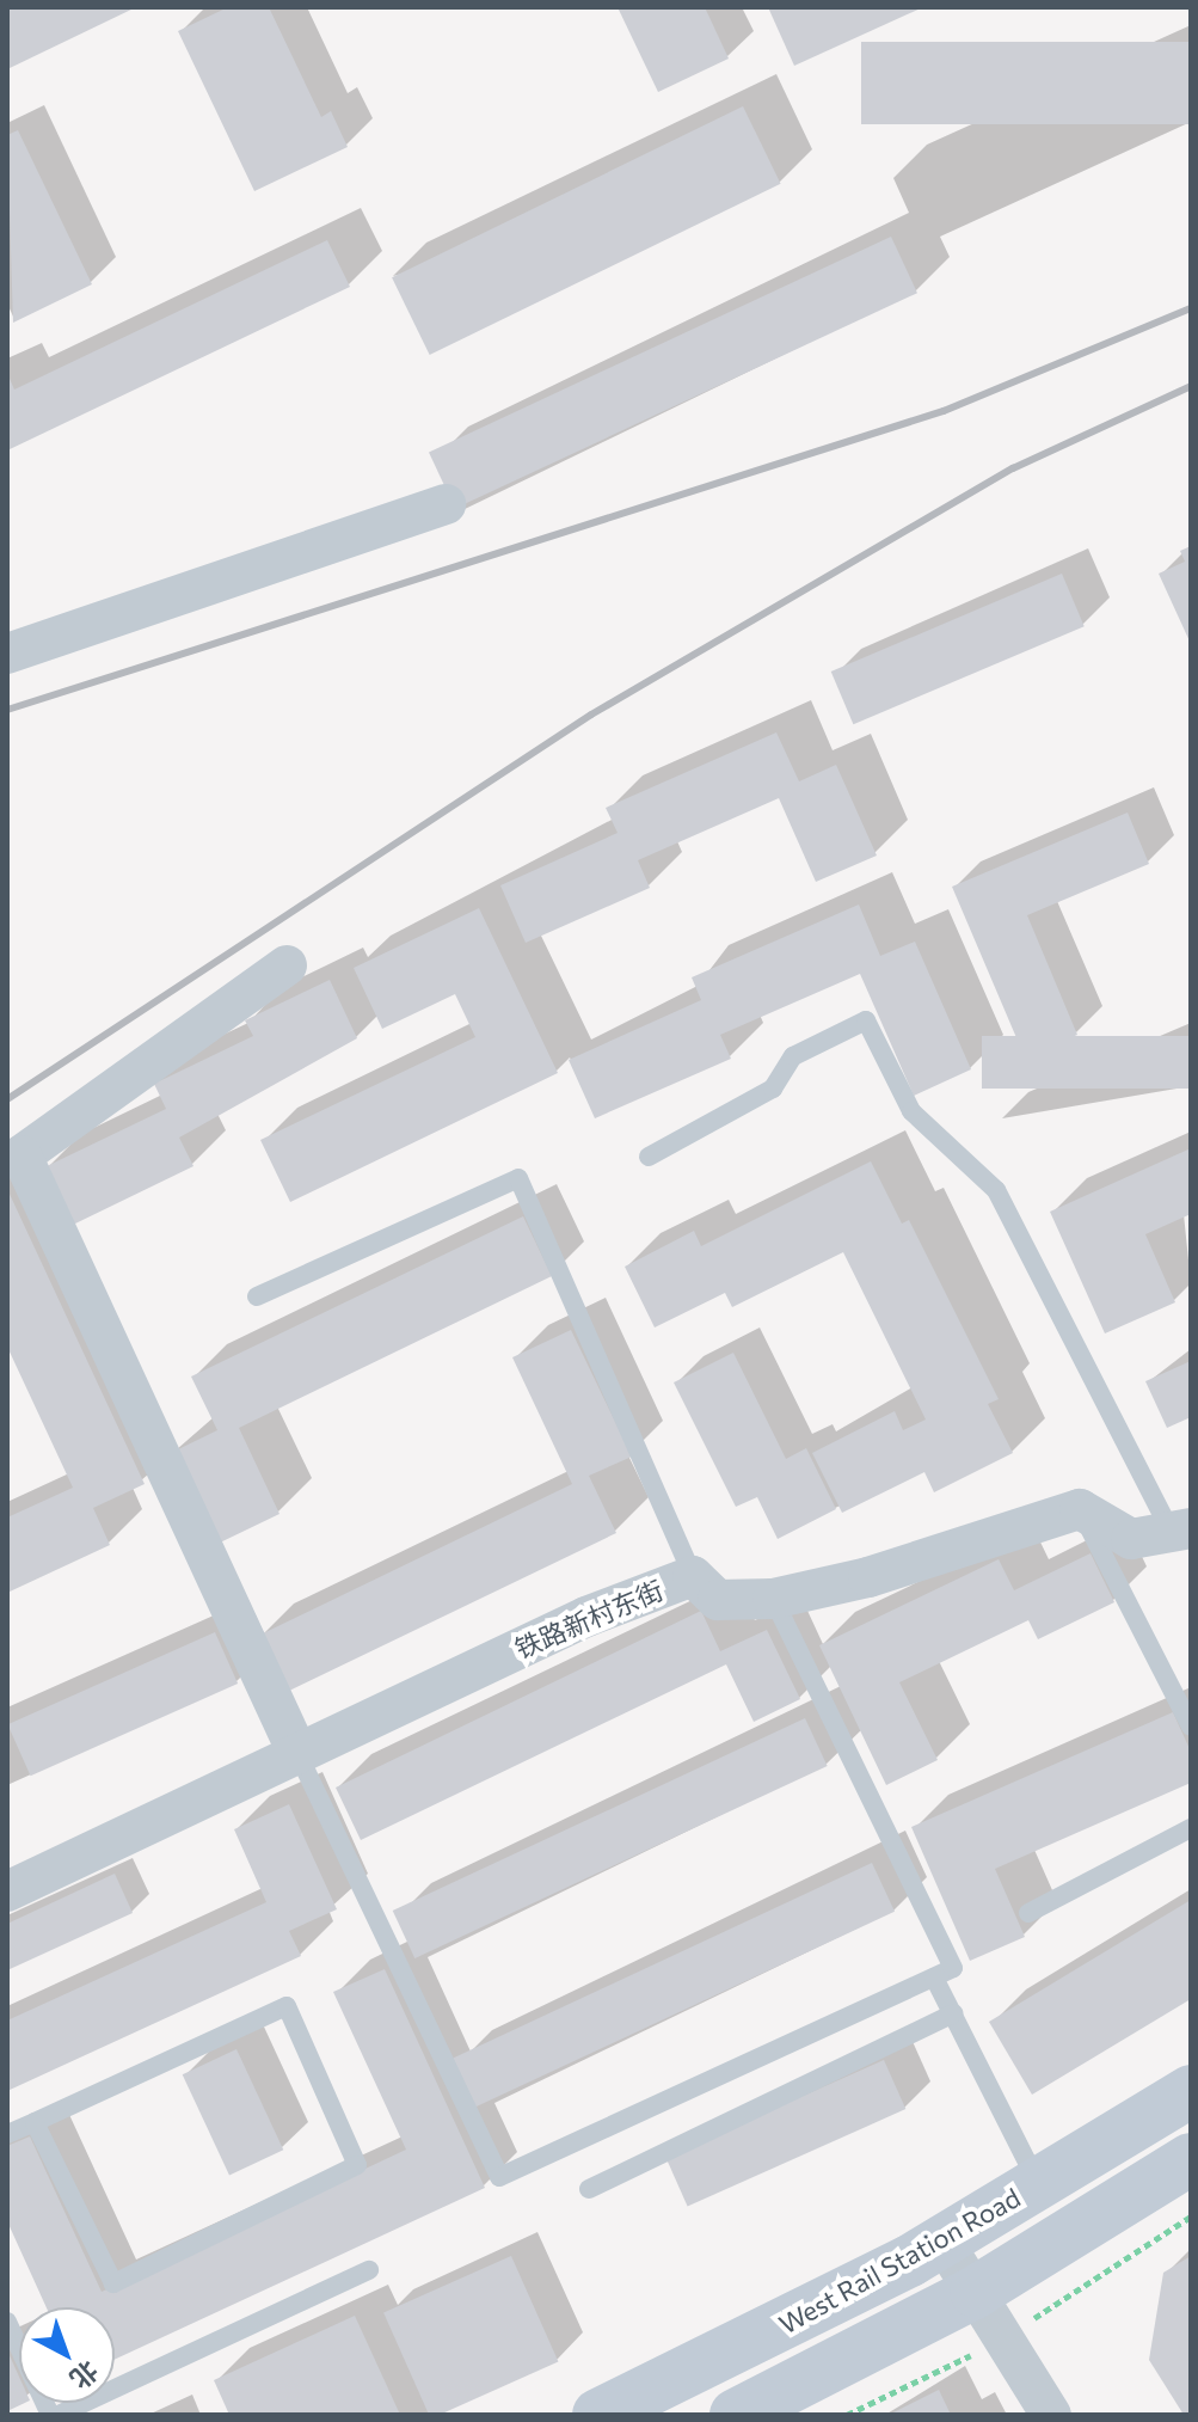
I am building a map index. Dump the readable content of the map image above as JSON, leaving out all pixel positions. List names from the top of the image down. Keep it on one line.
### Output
{"streets":{"main road":["West Rail Station Road"],"street":["铁路新村东街"]},"north":"bottom right"}
